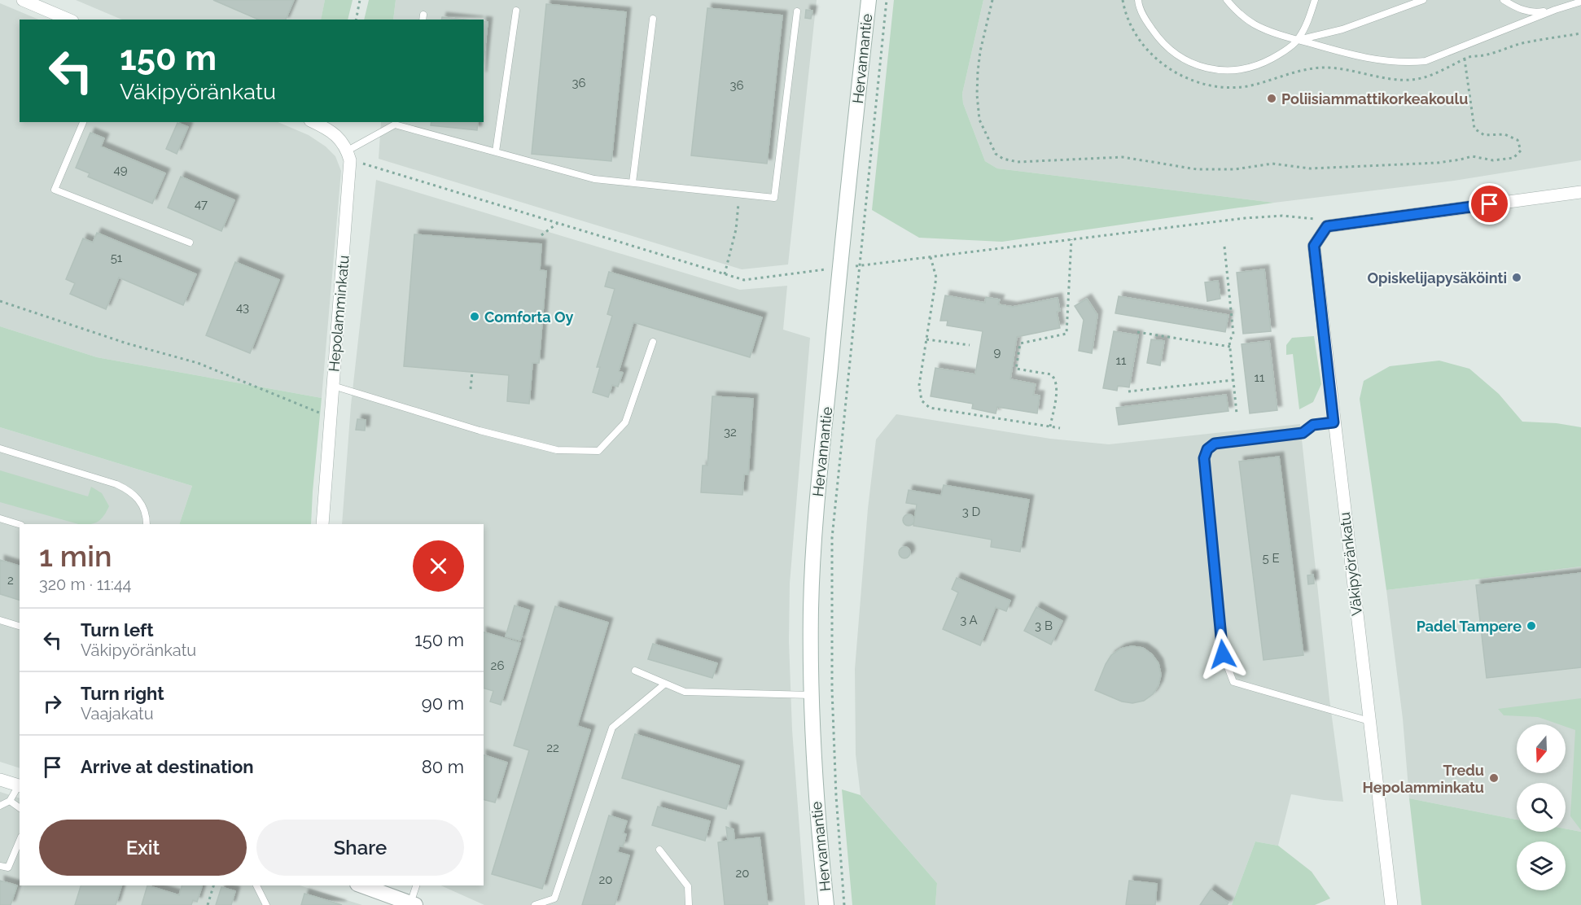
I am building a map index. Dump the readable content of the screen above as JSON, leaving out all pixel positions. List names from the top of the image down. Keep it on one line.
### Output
{"streets":{"main road":["Hervannantie"],"street":["Hepolamminkatu","Väkipyöränkatu"]},"places":["Poliisiammattikorkeakoulu","Opiskelijapysäköinti","Comforta Oy","Padel Tampere","Tredu Hepolamminkatu"],"house_numbers":["36","36","49","47","51","43","9","11","11","32","3 D","5 E","2","3 A","3 B","26","22","20","20"],"north":"bottom","page":{"turn":["150 m","Väkipyöränkatu"],"heading":["1 min","320 m · 11:44"],"list":[{"name":"Turn left","note":"Väkipyöränkatu","value":"150 m"},{"name":"Turn right","note":"Vaajakatu","value":"90 m"},{"name":"Arrive at destination","value":"80 m"}],"buttons":["Exit","Share"]}}
